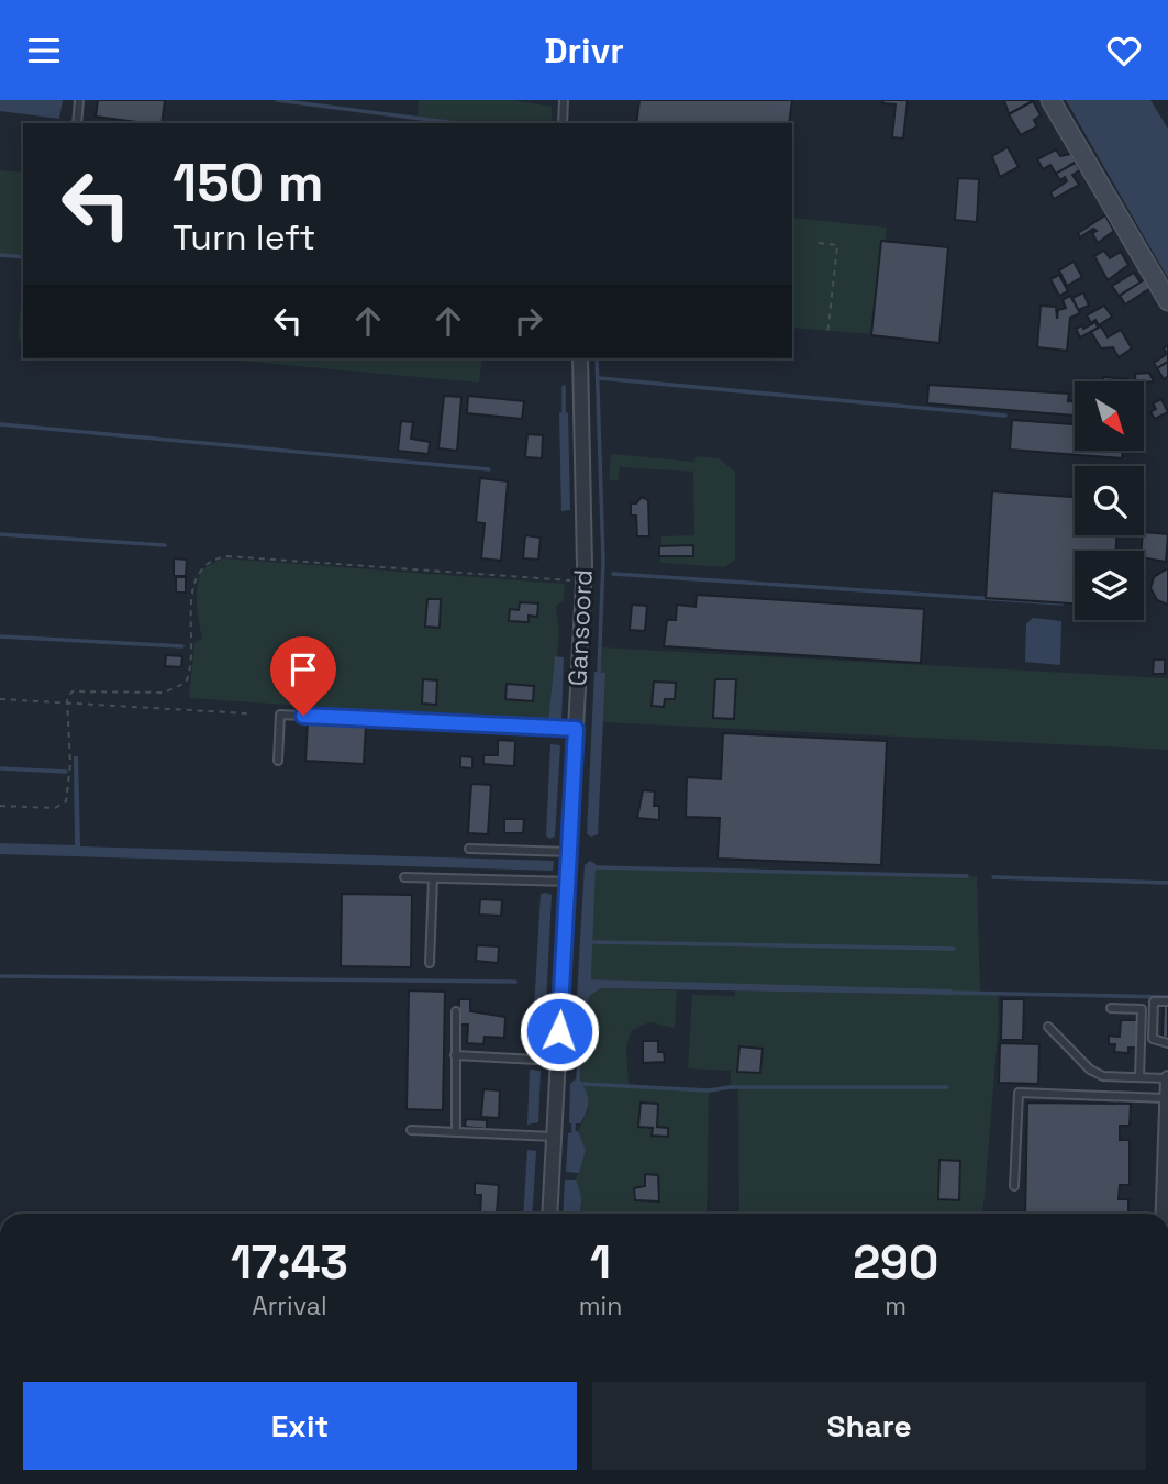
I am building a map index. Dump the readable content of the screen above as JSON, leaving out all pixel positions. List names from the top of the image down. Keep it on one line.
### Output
{"streets":{"street":["Gansoord"]},"north":"bottom right","page":{"header":"Drivr","turn":["150 m","Turn left"],"eta":["17:43","Arrival","1","min","290","m"],"buttons":["Exit","Share"]}}
